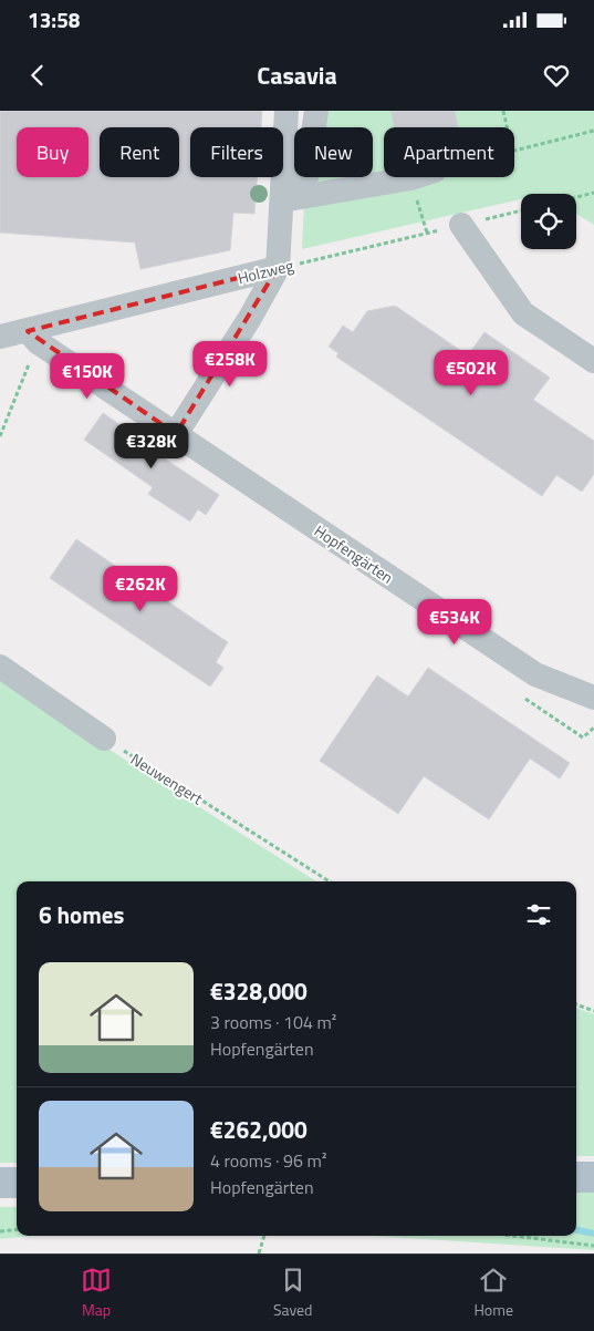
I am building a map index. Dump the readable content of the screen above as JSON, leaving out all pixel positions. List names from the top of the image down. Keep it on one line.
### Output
{"streets":{"street":["Holzweg","Hopfengärten"],"path":["Neuwengert"]},"crossings":[["Holzweg","Hopfengärten"]],"page":{"status":"13:58","header":"Casavia","chip":["Buy","Rent","Filters","New","Apartment"],"price":["€258K","€502K","€150K","€328K","€262K","€534K"],"heading":"6 homes","list":[{"name":"€328,000","note":"3 rooms · 104 m² · Hopfengärten"},{"name":"€262,000","note":"4 rooms · 96 m² · Hopfengärten"}],"tabs":["Map","Saved","Home"]}}
